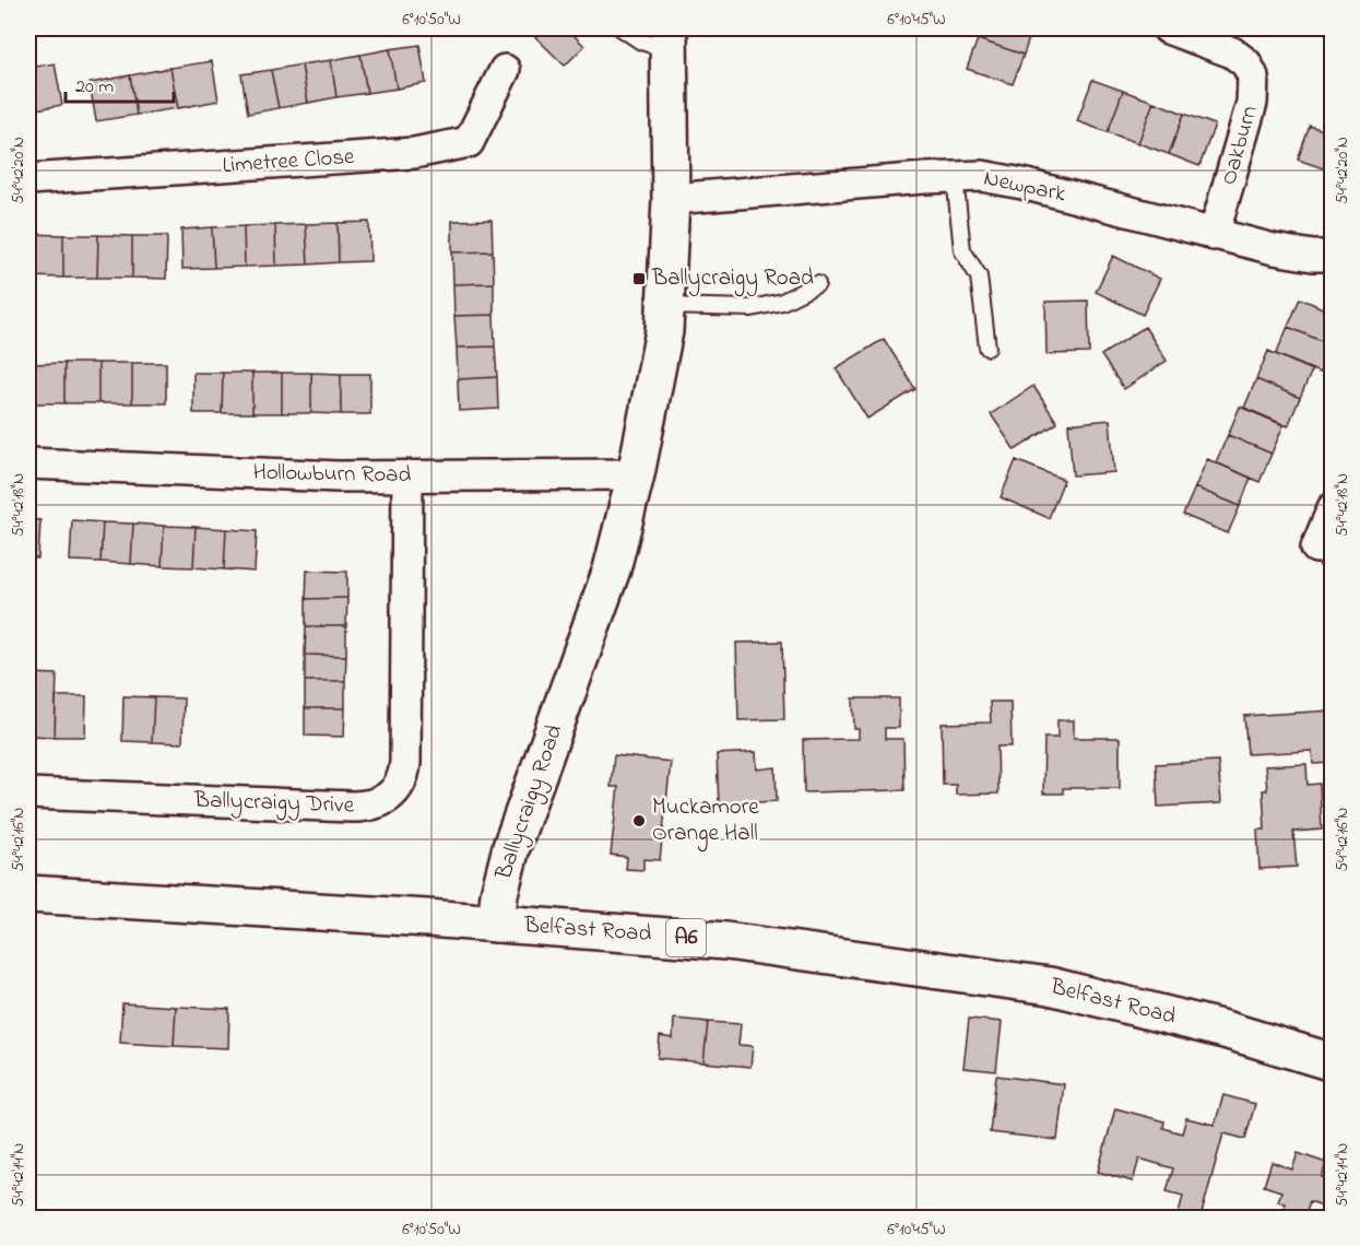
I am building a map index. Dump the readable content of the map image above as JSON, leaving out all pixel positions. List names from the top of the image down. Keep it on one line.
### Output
{"streets":{"main road":["Ballycraigy Road","Belfast Road","A6"],"street":["Oakburn","Limetree Close","Newpark","Hollowburn Road","Ballycraigy Drive"]},"crossings":[["Oakburn","Newpark"],["Newpark","Ballycraigy Road"],["Hollowburn Road","Ballycraigy Road"],["Hollowburn Road","Ballycraigy Drive"],["Ballycraigy Road","Belfast Road"]],"places":{"transit":["Ballycraigy Road"],"other":["Muckamore Orange Hall"]},"scale_bar":"20 m","coordinates":["6°10'50\"W","6°10'45\"W","54°42'20\"N","54°42'18\"N","54°42'16\"N","54°42'14\"N"]}
